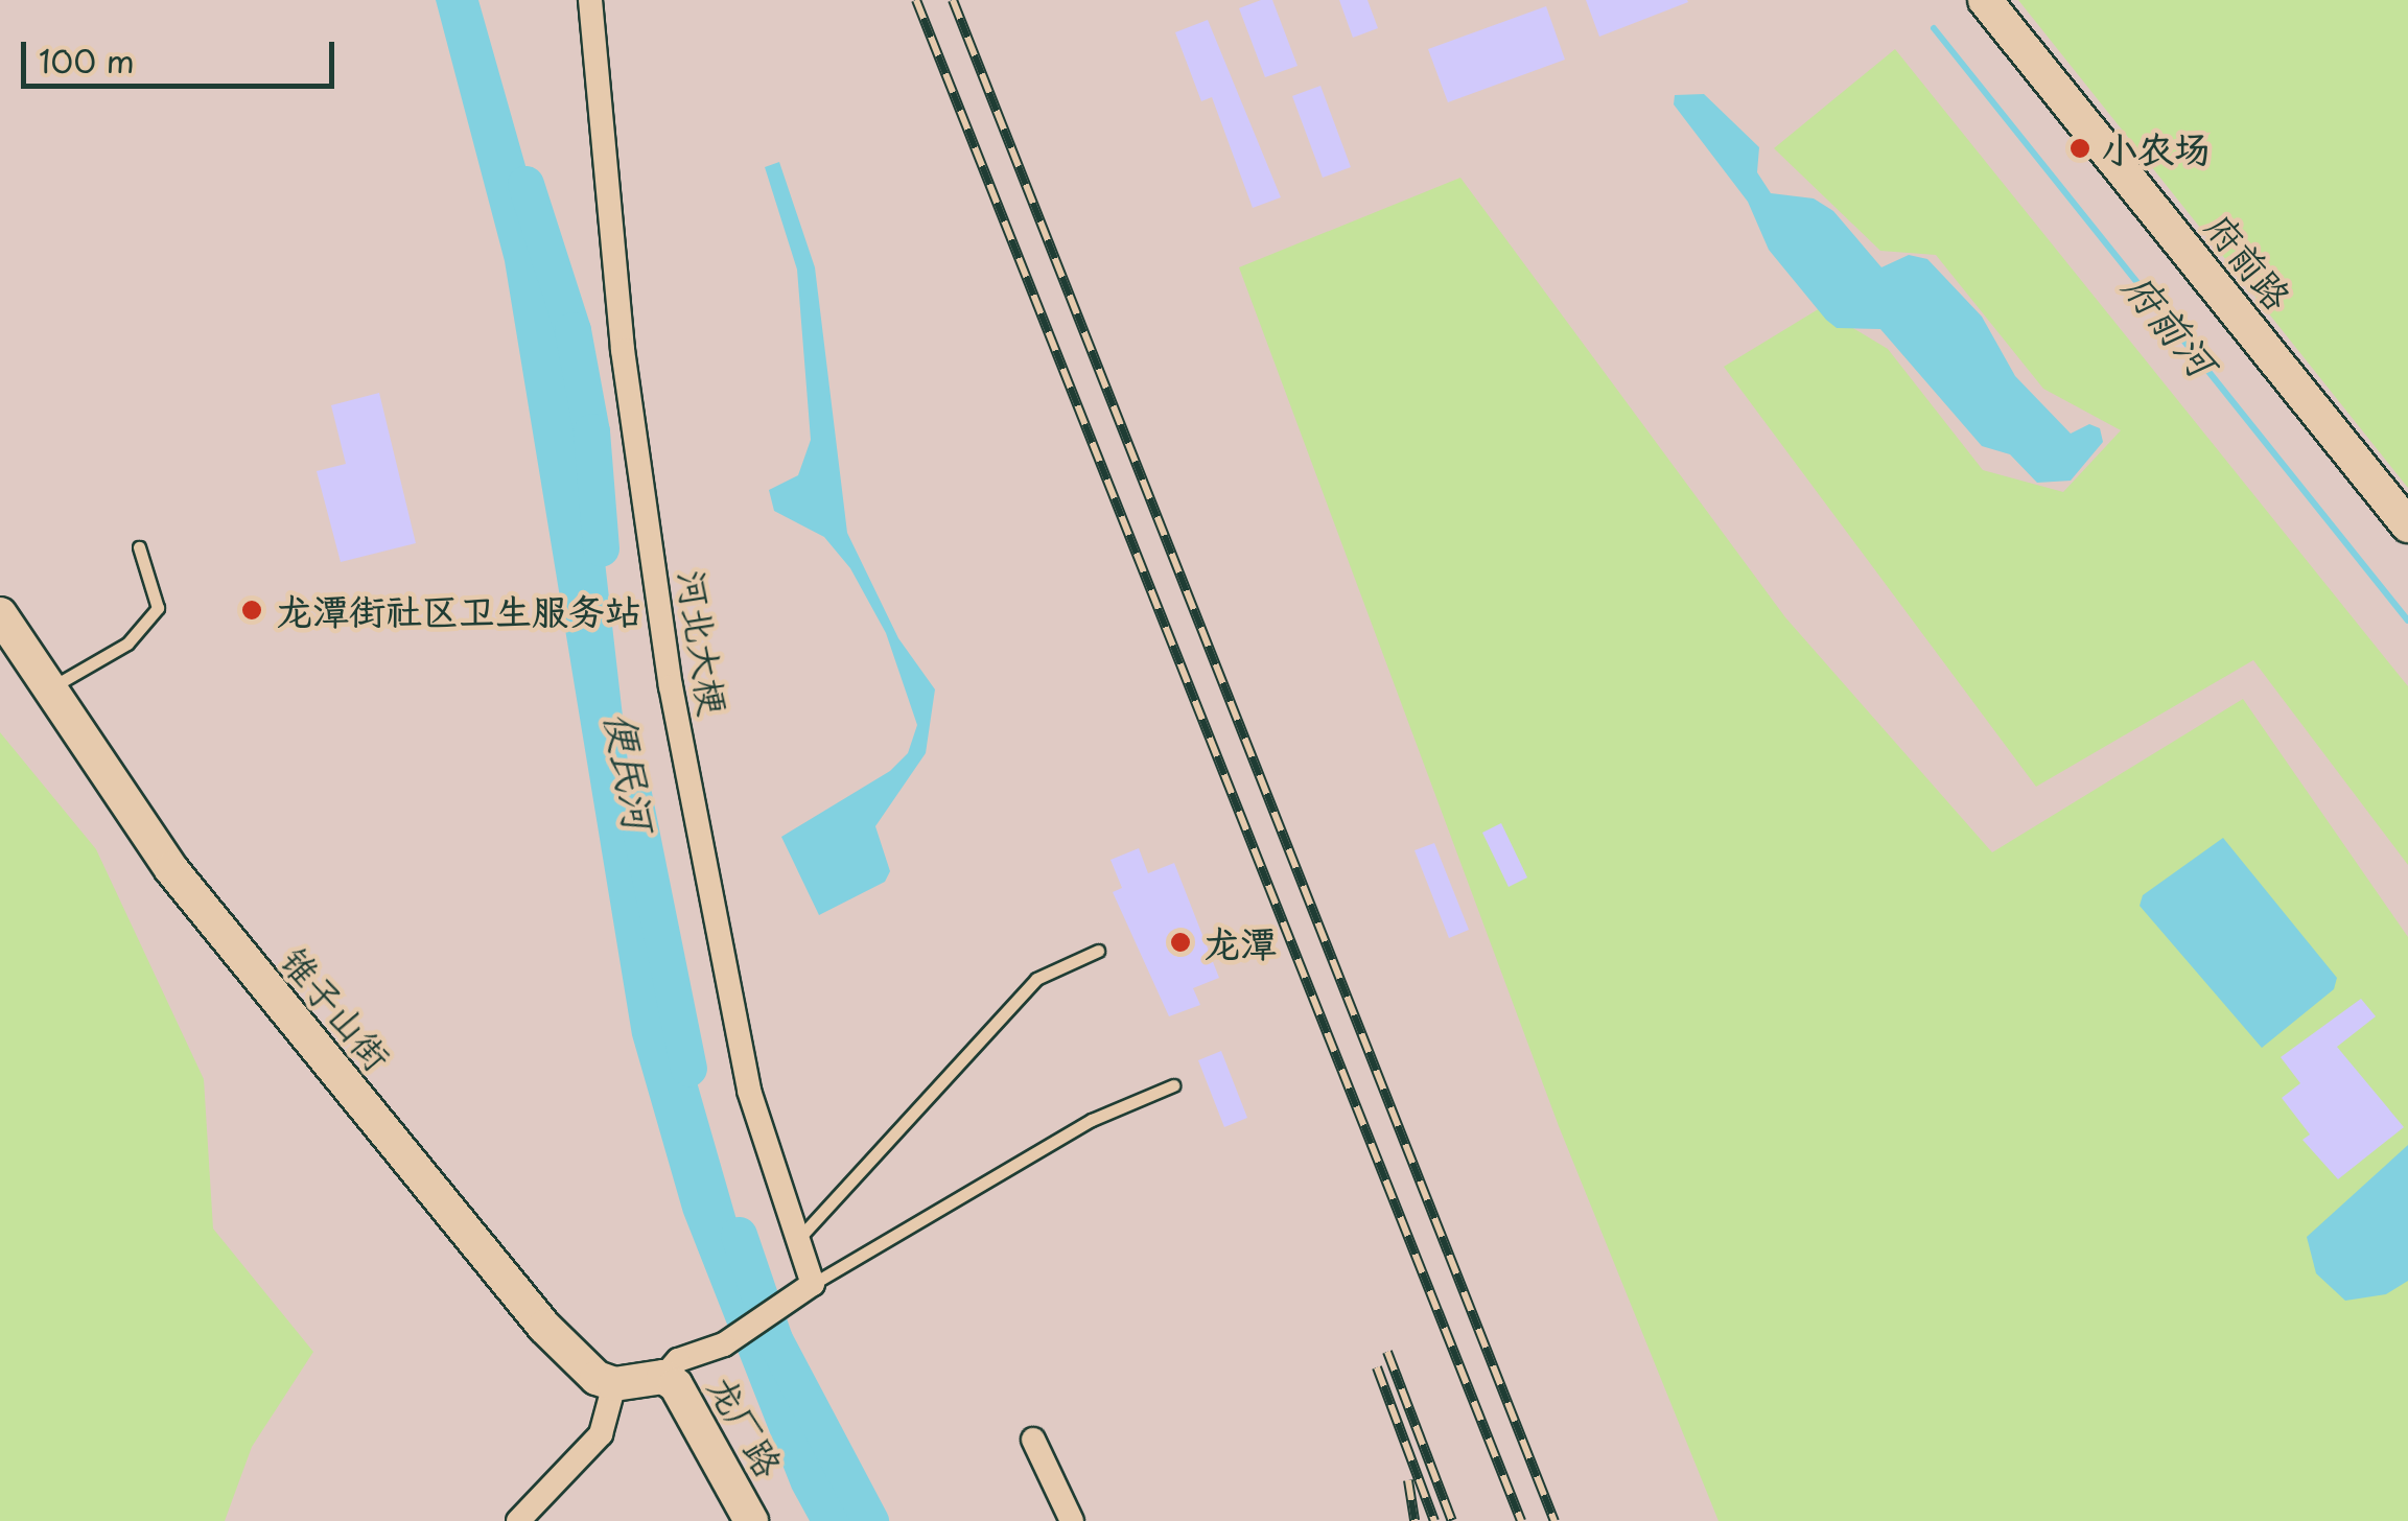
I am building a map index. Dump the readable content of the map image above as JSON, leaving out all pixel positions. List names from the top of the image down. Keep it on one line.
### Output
{"streets":{"street":["府前路","河北大梗","锥子山街","龙厂路"]},"water":["府前河","便民河"],"places":["小农场","龙潭街社区卫生服务站","龙潭"],"scale_bar":"100 m"}
